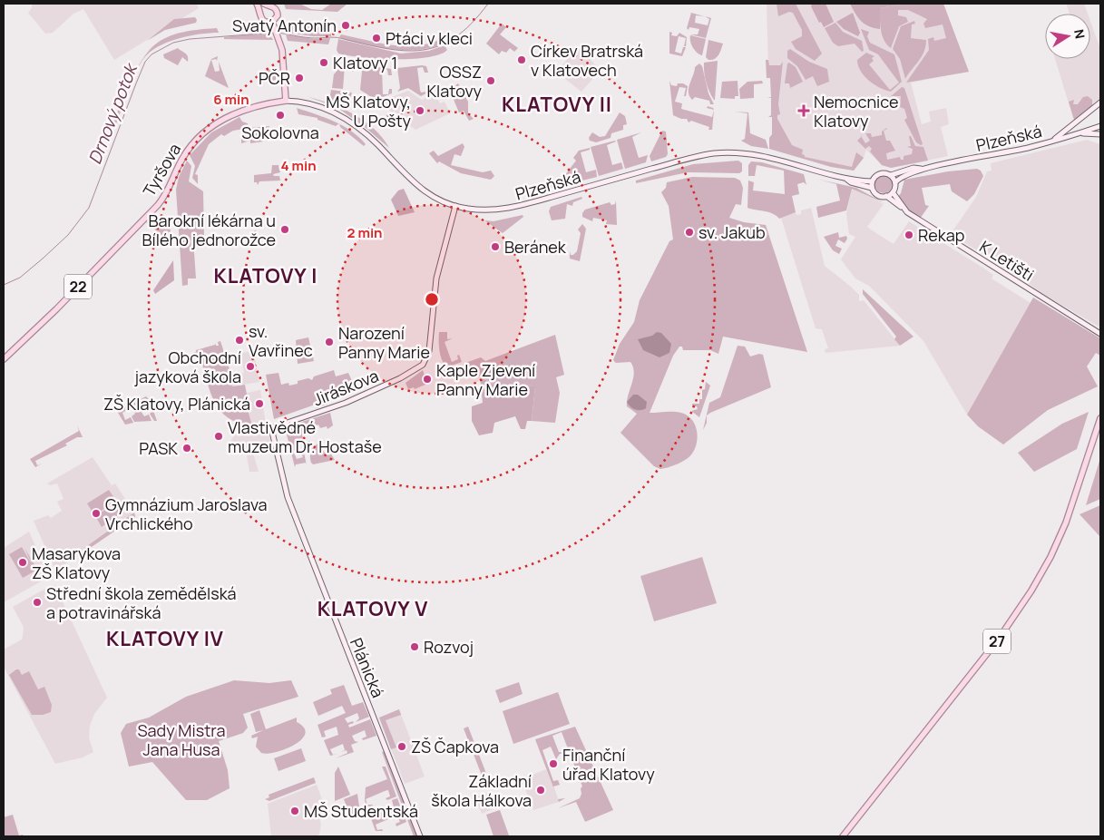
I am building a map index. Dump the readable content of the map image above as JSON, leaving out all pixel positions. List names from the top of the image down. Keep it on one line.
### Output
{"streets":{"main road":["Plzeňská","Tyršova","K Letišti","22","Jiráskova","27","Plánická"]},"crossings":[["Plzeňská","Tyršova"],["Plzeňská","K Letišti"],["Plzeňská","Jiráskova"],["Jiráskova","Plánická"]],"districts":["KLATOVY II","KLATOVY I","KLATOVY V","KLATOVY IV"],"water":["Drnový potok"],"parks":["Sady Mistra Jana Husa"],"places":{"other":["Svatý Antonín","Ptáci v kleci","Církev Bratrská v Klatovech","Klatovy 1","PČR","OSSZ Klatovy","MŠ Klatovy, U Pošty","Sokolovna","Barokní lékárna u Bílého jednorožce","sv. Jakub","Rekap","Beránek","sv. Vavřinec","Narození Panny Marie","Obchodní jazyková škola","Kaple Zjevení Panny Marie","ZŠ Klatovy, Plánická","Vlastivědné muzeum Dr. Hostaše","PASK","Gymnázium Jaroslava Vrchlického","Masarykova ZŠ Klatovy","Střední škola zemědělská a potravinářská","Rozvoj","ZŠ Čapkova","Finanční úřad Klatovy","Základní škola Hálkova","MŠ Studentská"],"health":["Nemocnice Klatovy"]},"north":"right","rings":["6 min","4 min","2 min"]}
